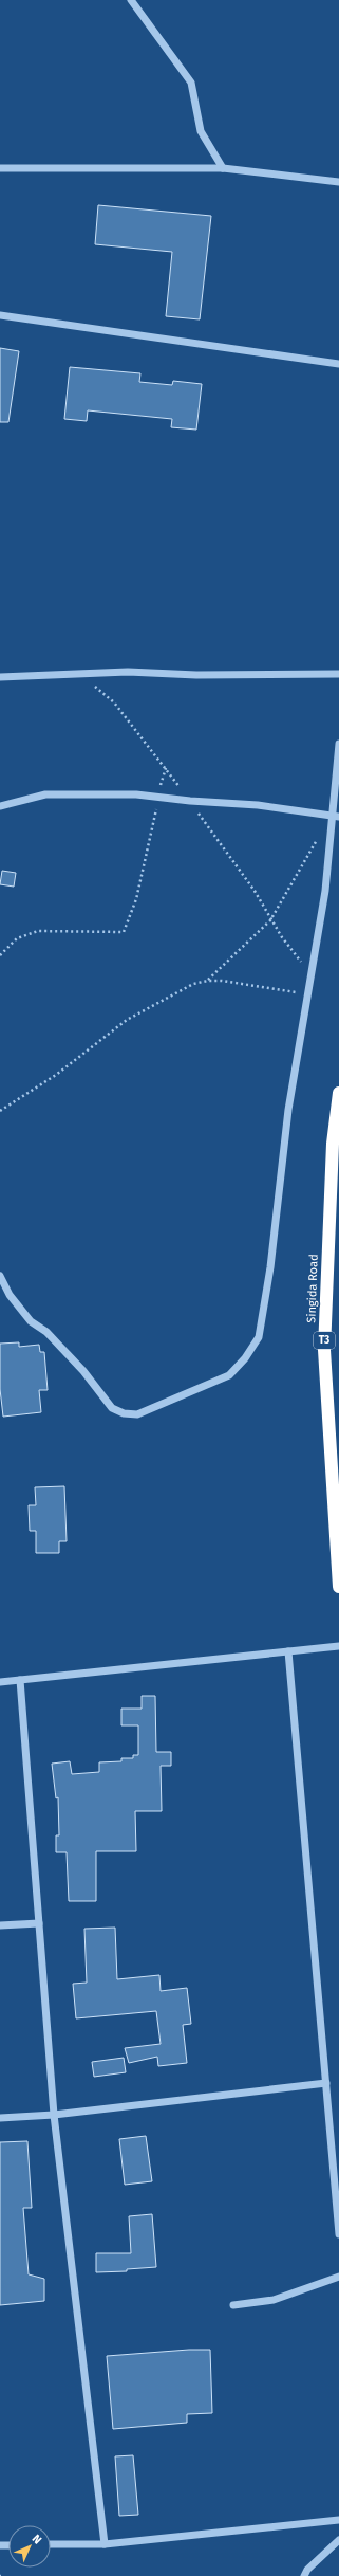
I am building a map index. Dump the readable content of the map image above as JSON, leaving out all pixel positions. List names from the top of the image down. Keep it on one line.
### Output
{"streets":{"highway":["Singida Road","T3"]},"north":"top right"}
